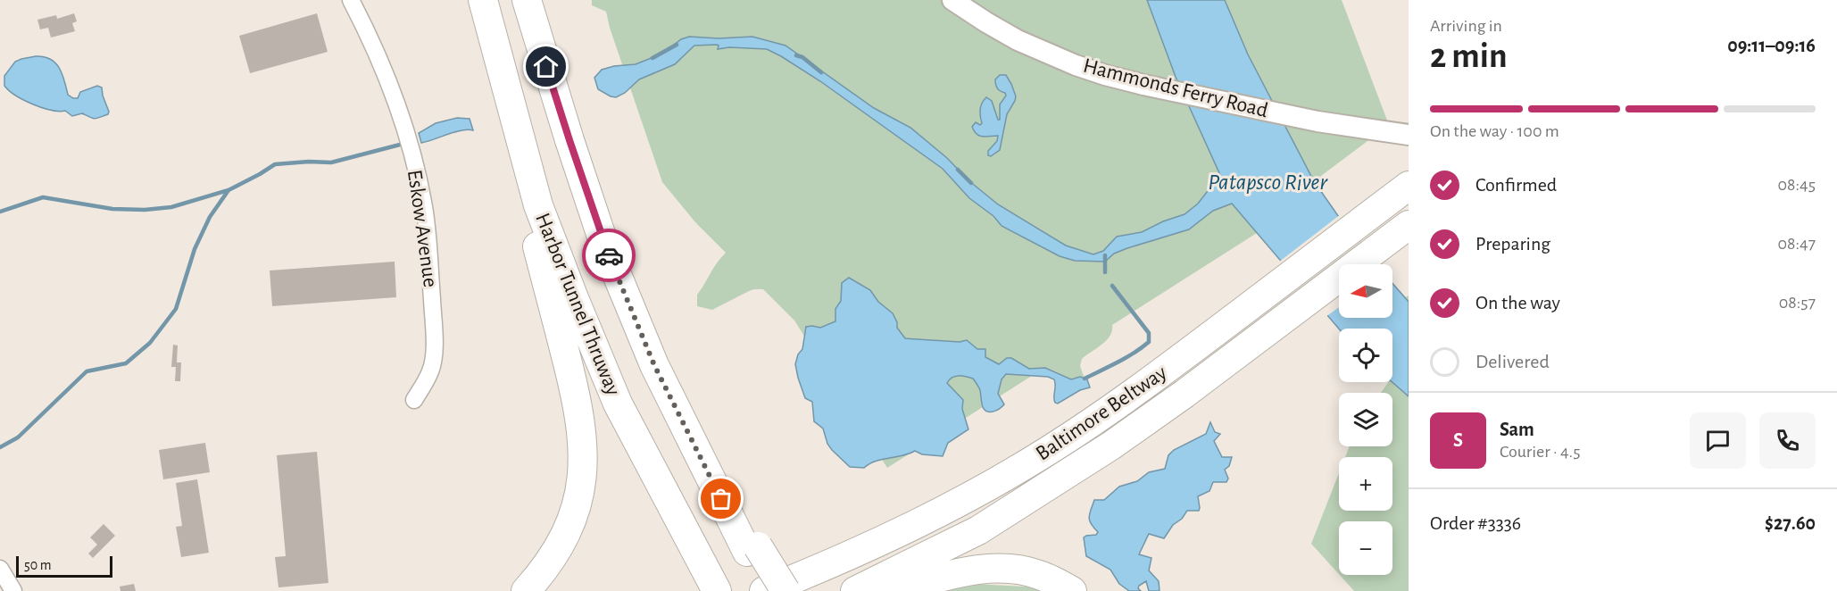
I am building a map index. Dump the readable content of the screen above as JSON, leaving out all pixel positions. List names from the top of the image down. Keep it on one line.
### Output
{"streets":{"highway":["Harbor Tunnel Thruway","Baltimore Beltway"],"street":["Hammonds Ferry Road","Eskow Avenue"]},"water":["Patapsco River"],"scale_bar":"50 m","north":"left","page":{"heading":["2 min","Arriving in","09:11–09:16"],"panel":["Sam","Courier · 4.5","Order #3336","$27.60"],"bar":"On the way · 100 m","list":[["Confirmed","08:45"],["Preparing","08:47"],["On the way","08:57"],"Delivered"],"map_buttons":["+","−"],"round":"S","scale":"50 m"}}
